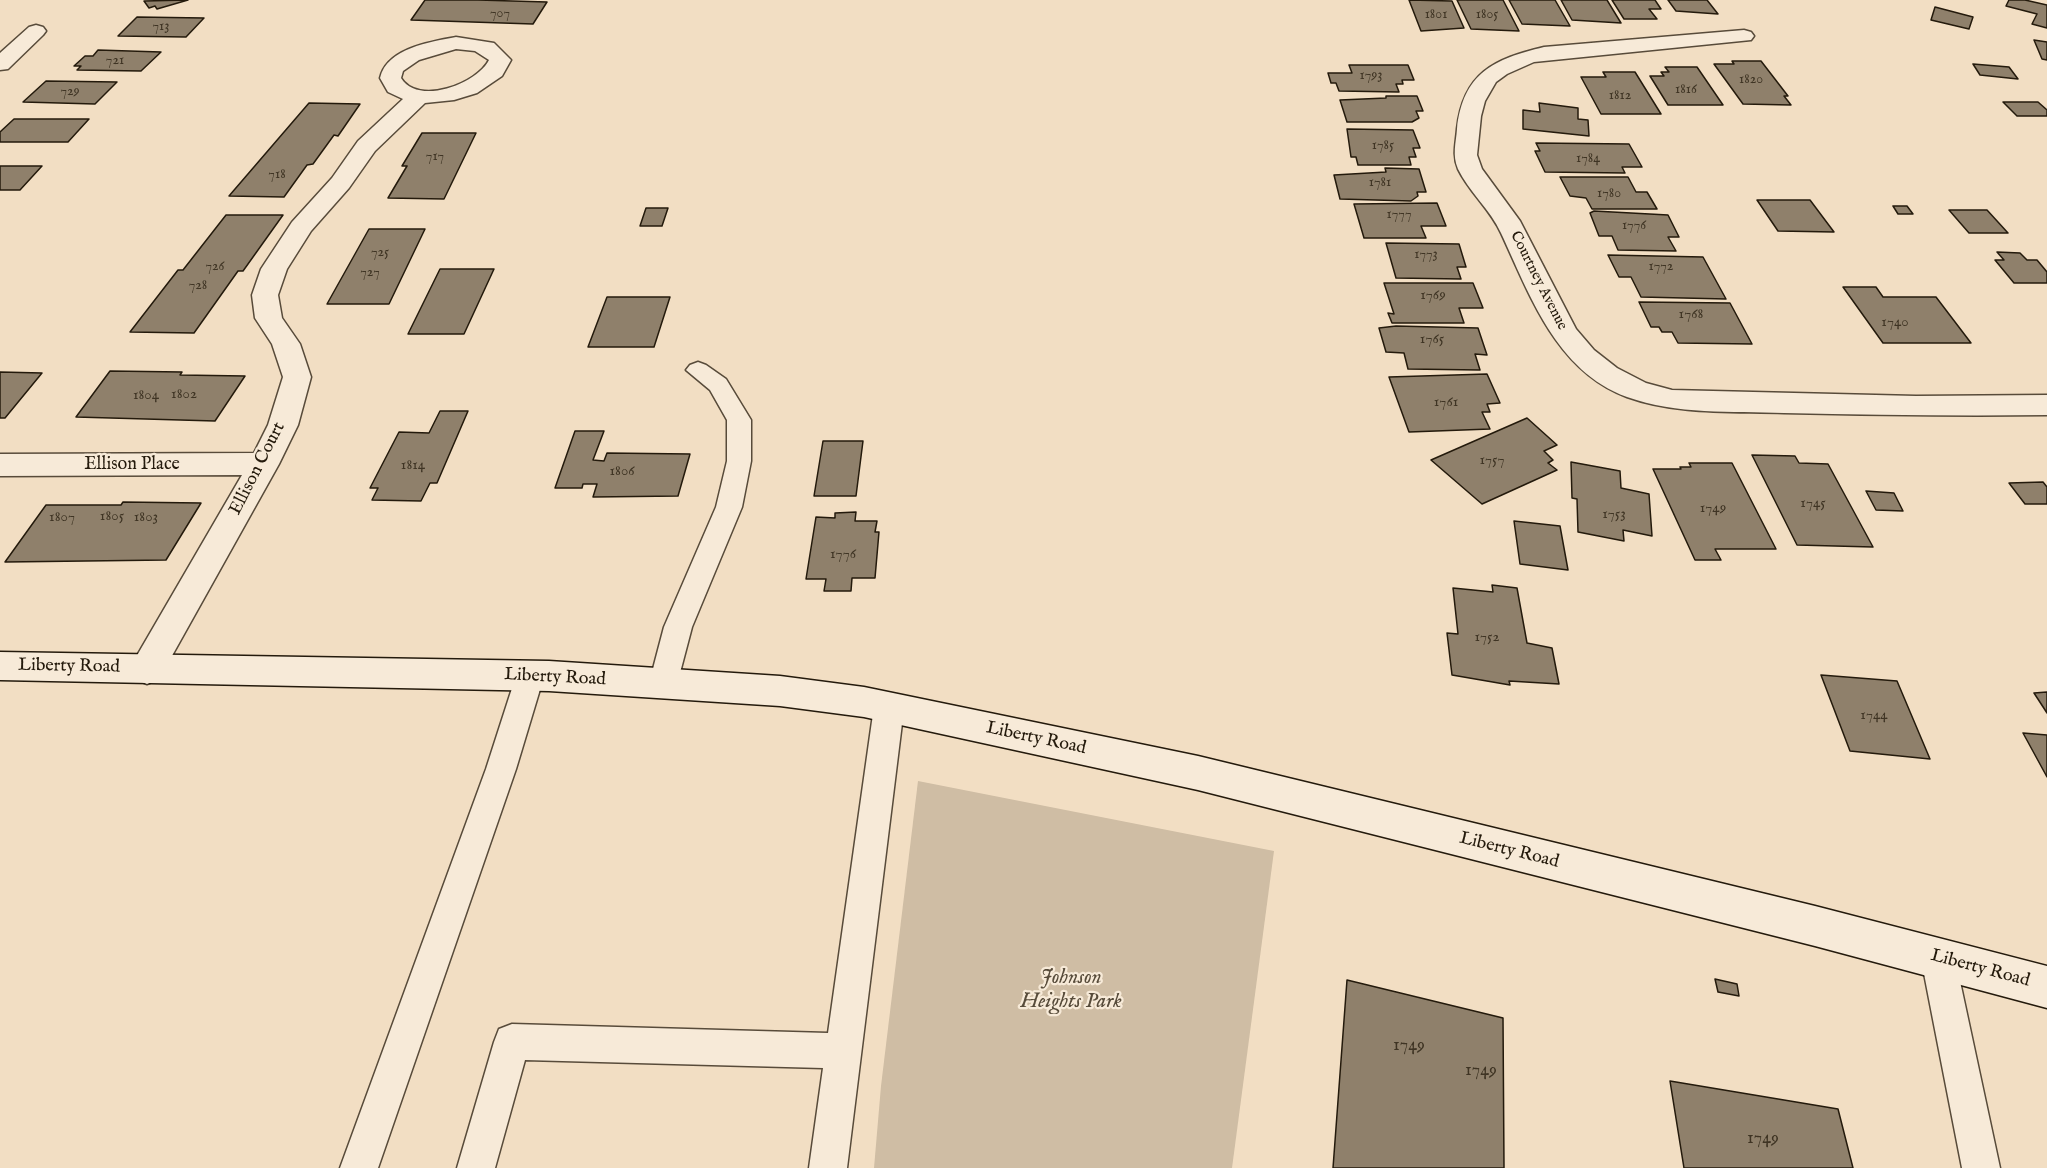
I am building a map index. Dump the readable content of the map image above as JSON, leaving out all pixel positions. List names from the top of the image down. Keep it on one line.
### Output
{"streets":{"street":["Courtney Avenue","Ellison Place","Ellison Court","Liberty Road"]},"crossings":[["Ellison Place","Ellison Court"],["Ellison Court","Liberty Road"]],"parks":["Johnson Heights Park"],"house_numbers":["707","1801","1805","713","721","1793","1820","1816","729","1812","1785","717","1784","718","1781","1780","1777","1776","725","1773","726","1772","727","728","1769","1768","1740","1765","1802","1804","1761","1757","1814","1806","1745","1749","1753","1805","1807","1803","1776","1752","1744","1749","1749","1749"]}
